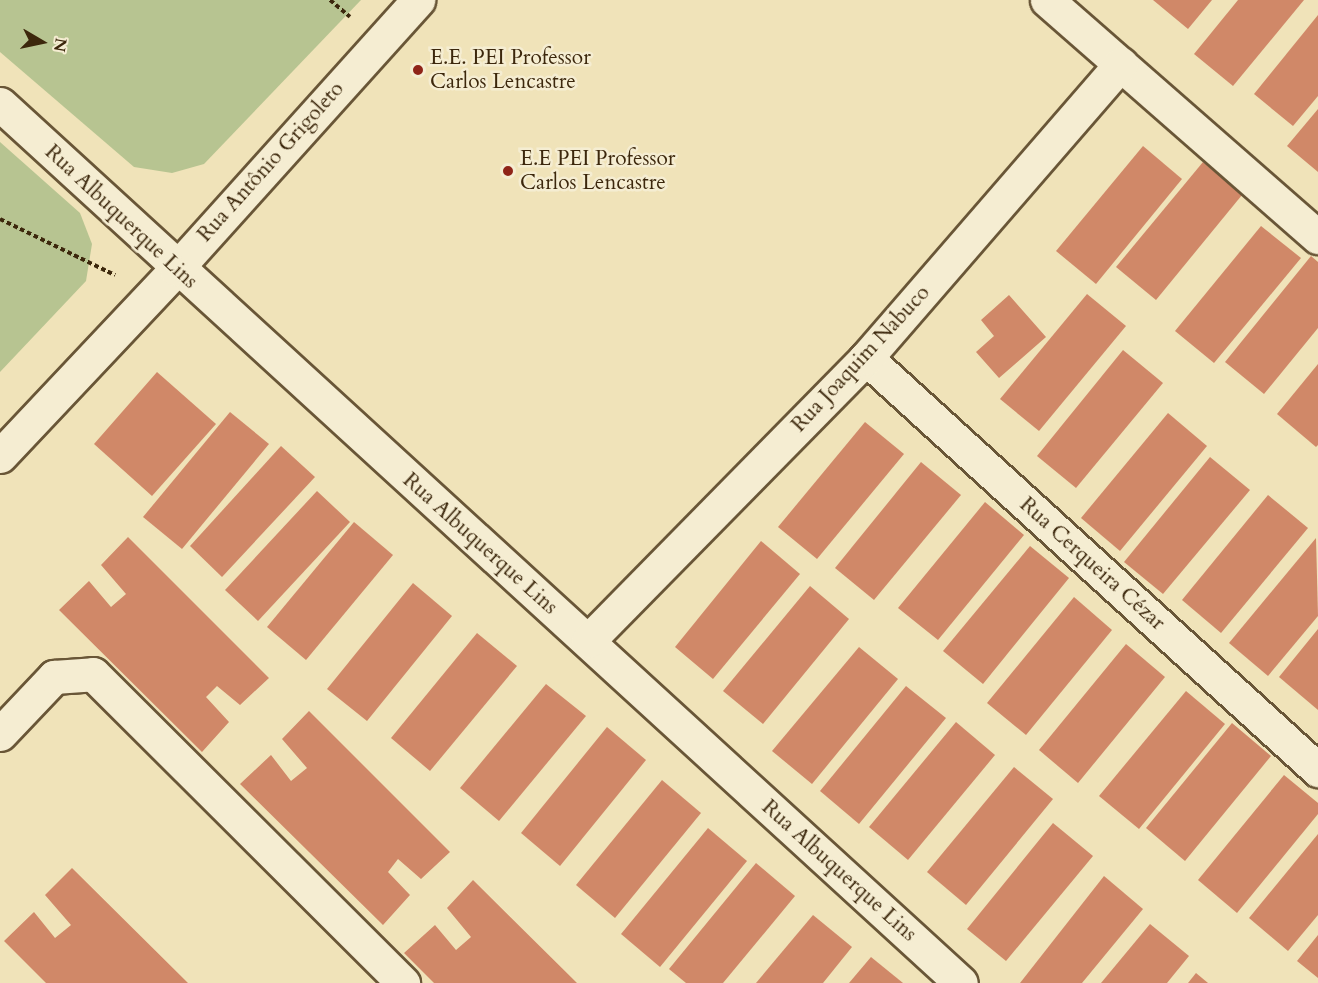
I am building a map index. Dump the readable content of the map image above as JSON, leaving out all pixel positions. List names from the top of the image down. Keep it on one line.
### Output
{"streets":{"street":["Rua Antônio Grigoleto","Rua Albuquerque Lins","Rua Joaquim Nabuco","Rua Cerqueira Cézar"]},"crossings":[["Rua Antônio Grigoleto","Rua Albuquerque Lins"],["Rua Albuquerque Lins","Rua Joaquim Nabuco"],["Rua Joaquim Nabuco","Rua Cerqueira Cézar"]],"places":["E.E. PEI Professor Carlos Lencastre","E.E PEI Professor Carlos Lencastre"],"north":"right"}
